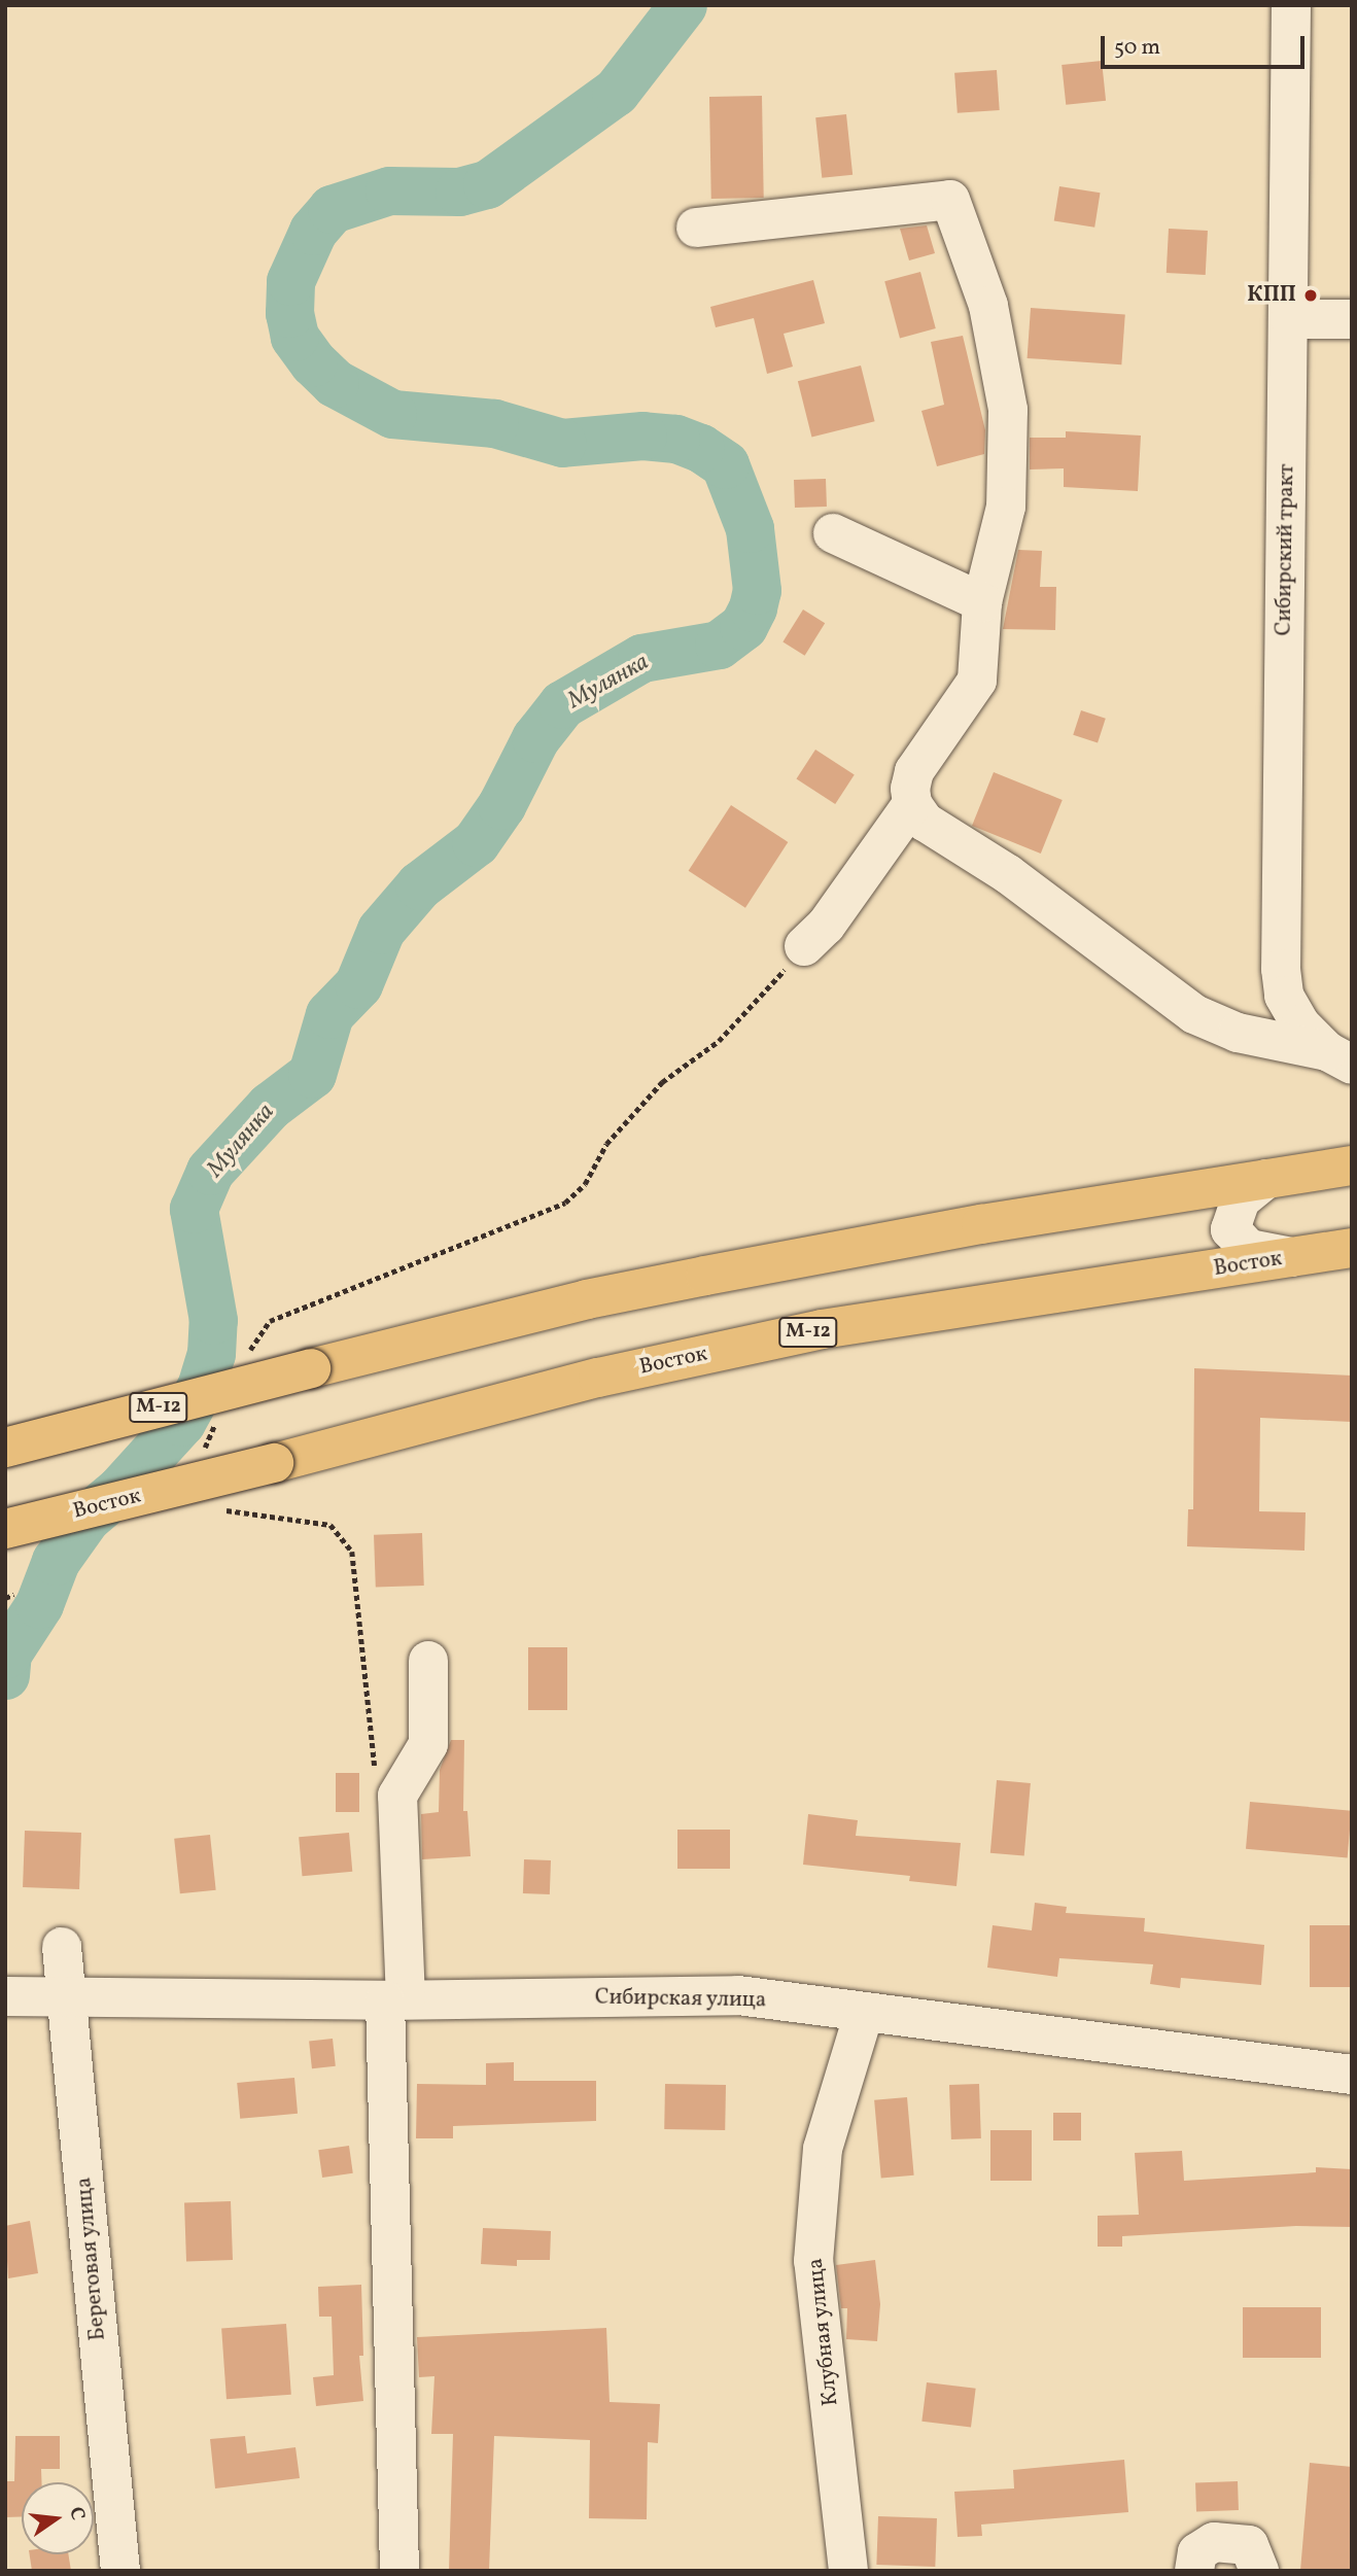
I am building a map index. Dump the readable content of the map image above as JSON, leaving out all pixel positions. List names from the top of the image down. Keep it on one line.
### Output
{"streets":{"highway":["Восток","М-12"],"street":["Сибирский тракт","Сибирская улица","Береговая улица","Клубная улица"]},"crossings":[["Сибирская улица","Береговая улица"],["Сибирская улица","Клубная улица"]],"water":["Мулянка"],"places":["КПП"],"scale_bar":"50 m","north":"right"}
